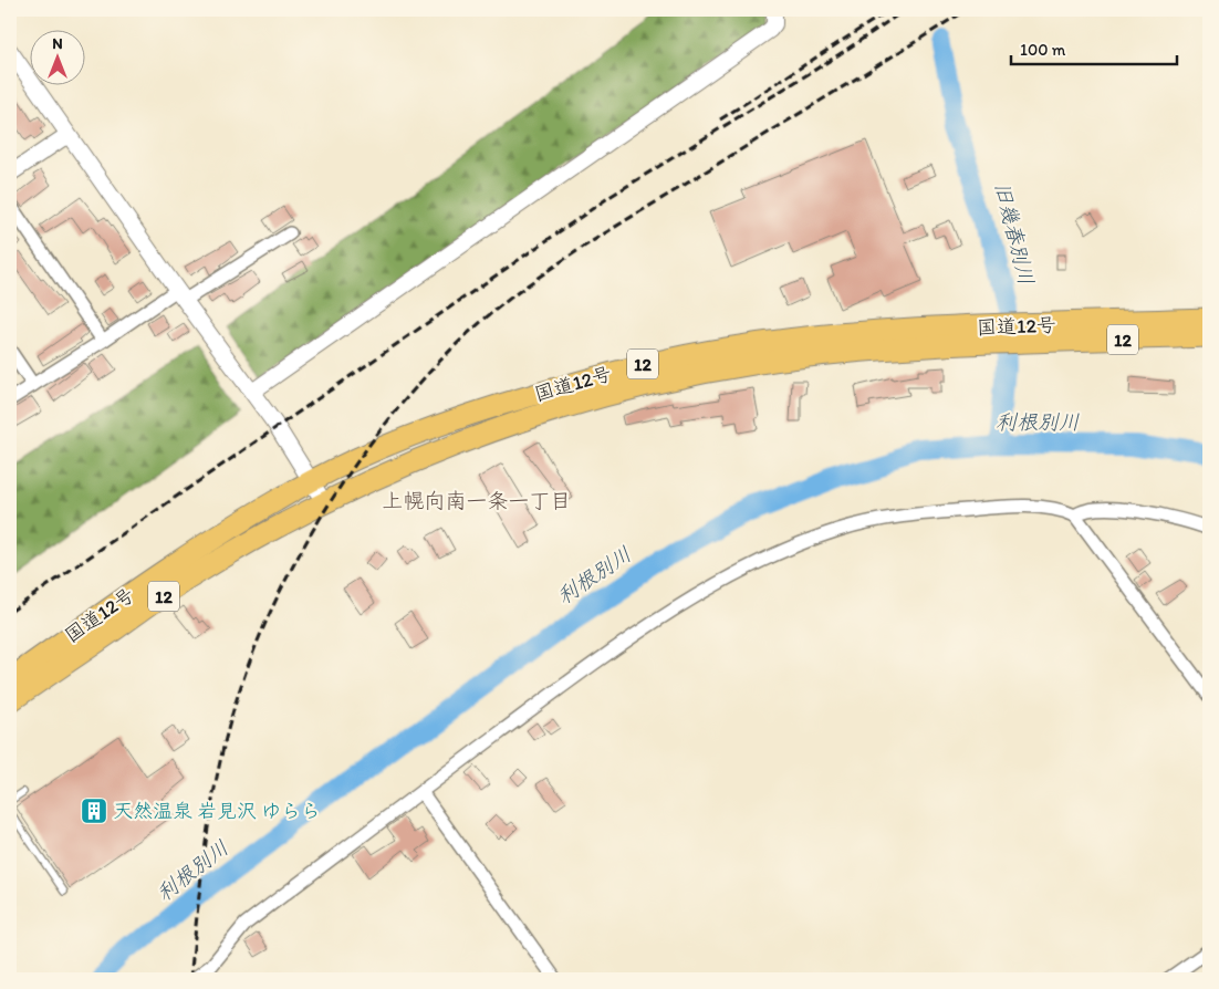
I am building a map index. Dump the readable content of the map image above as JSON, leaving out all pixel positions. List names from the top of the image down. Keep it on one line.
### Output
{"streets":{"highway":["国道12号","12"]},"districts":["上幌向南一条一丁目"],"water":["旧幾春別川","利根別川"],"places":{"building":["天然温泉 岩見沢 ゆらら"]},"scale_bar":"100 m","north":"top"}
